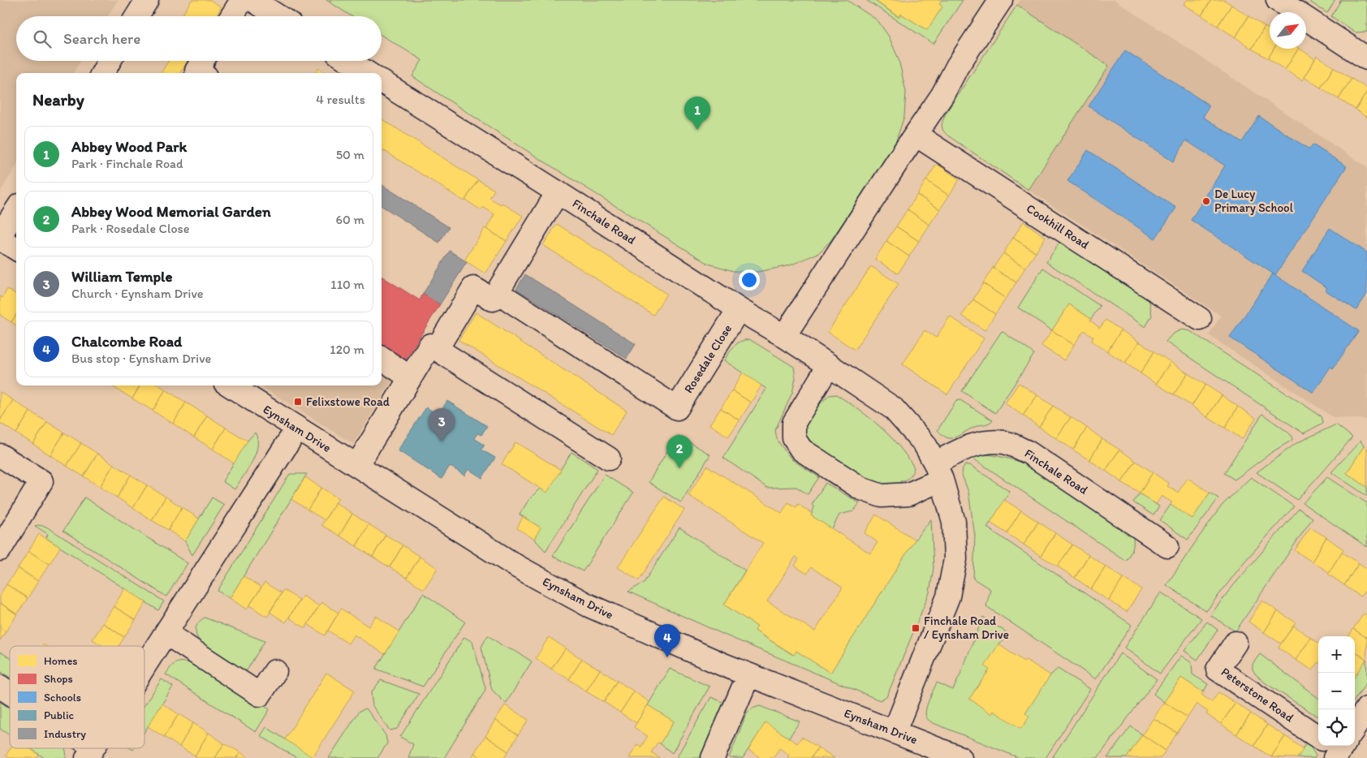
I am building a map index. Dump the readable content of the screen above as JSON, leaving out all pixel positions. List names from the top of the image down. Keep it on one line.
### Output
{"streets":{"street":["Finchale Road","Cookhill Road","Rosedale Close","Eynsham Drive","Peterstone Road"]},"crossings":[["Finchale Road","Rosedale Close"],["Finchale Road","Eynsham Drive"]],"places":{"other":["De Lucy Primary School"],"transit":["Felixstowe Road","Finchale Road / Eynsham Drive"]},"legend":["Homes","Shops","Schools","Public","Industry"],"north":"top right","page":{"search":"Search here","heading":["Nearby","4 results"],"pins":["1","3","2","4"],"list":[{"mark":"1","name":"Abbey Wood Park","note":"Park · Finchale Road","value":"50 m"},{"mark":"2","name":"Abbey Wood Memorial Garden","note":"Park · Rosedale Close","value":"60 m"},{"mark":"3","name":"William Temple","note":"Church · Eynsham Drive","value":"110 m"},{"mark":"4","name":"Chalcombe Road","note":"Bus stop · Eynsham Drive","value":"120 m"}],"map_buttons":["+","−"]}}
